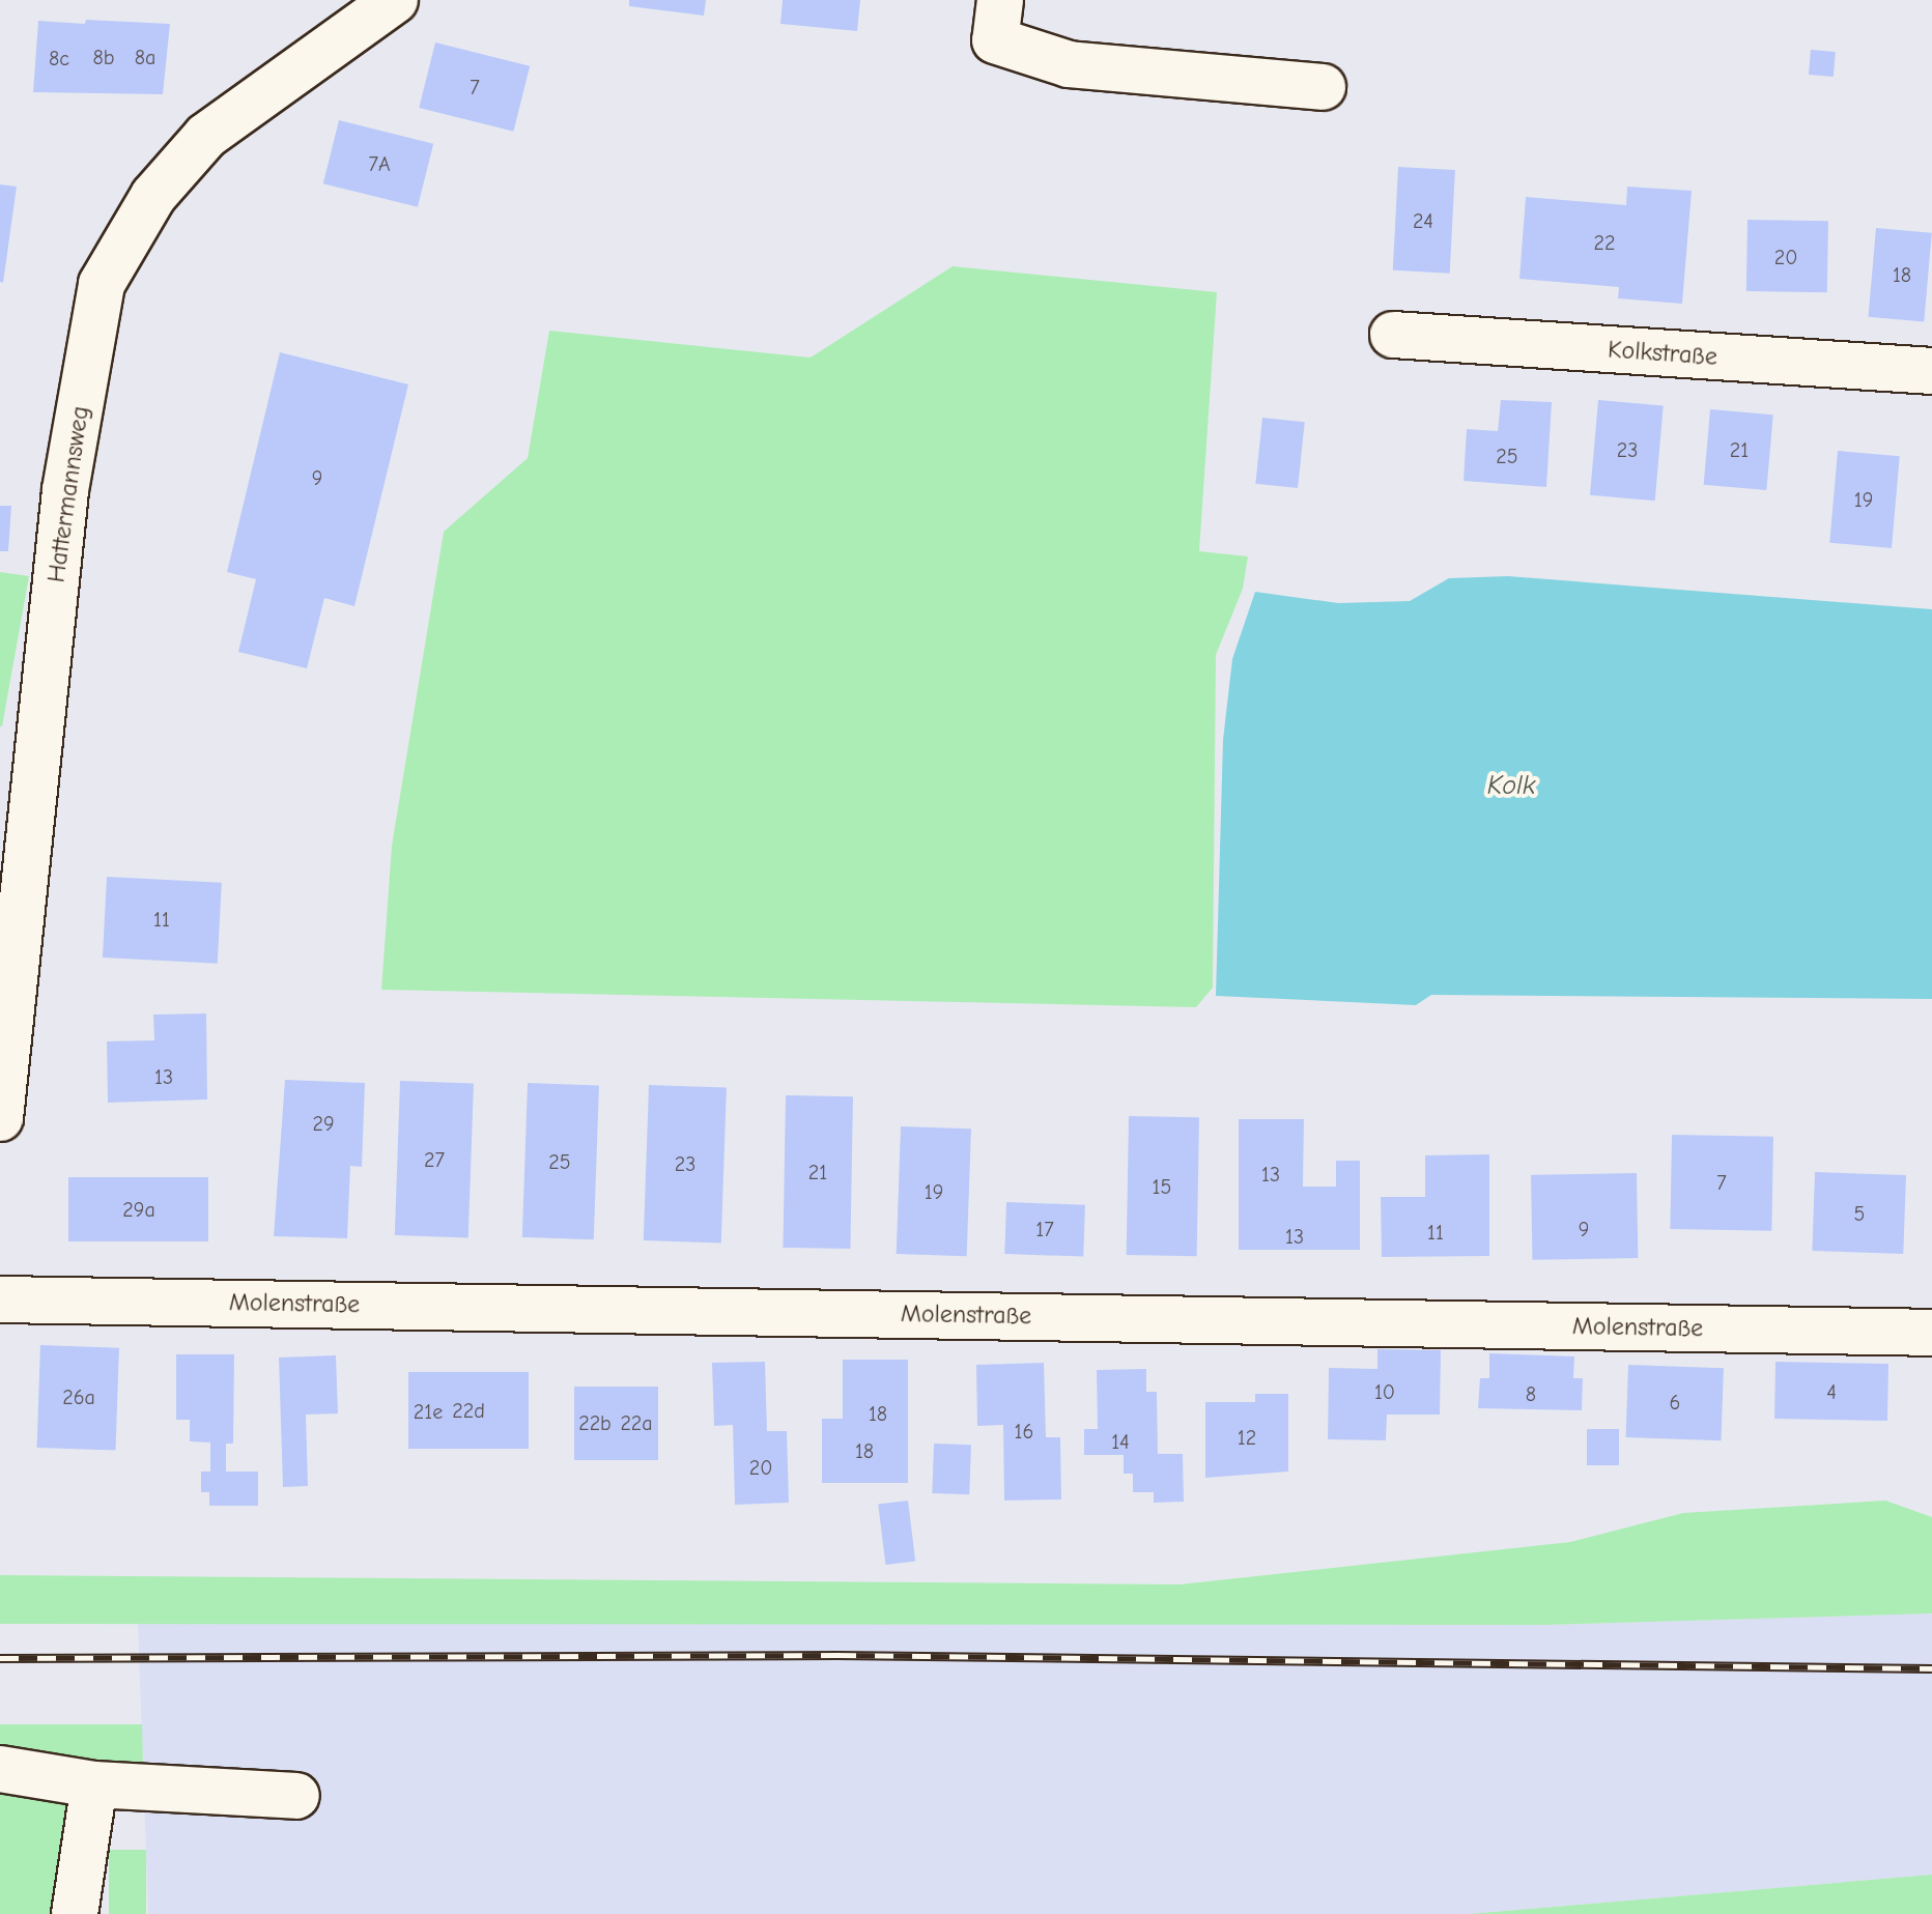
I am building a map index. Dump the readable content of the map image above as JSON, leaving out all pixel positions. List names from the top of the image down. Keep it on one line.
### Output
{"streets":{"street":["Kolkstraße","Hattermannsweg","Molenstraße"]},"water":["Kolk"],"house_numbers":["8b","8a","8c","7","7A","24","22","20","18","23","21","25","9","19","11","13","29","27","25","23","21","13","7","15","19","29a","5","17","9","11","13","10","4","8","26a","6","22d","21e","18","22b","22a","16","12","14","18","20"]}
